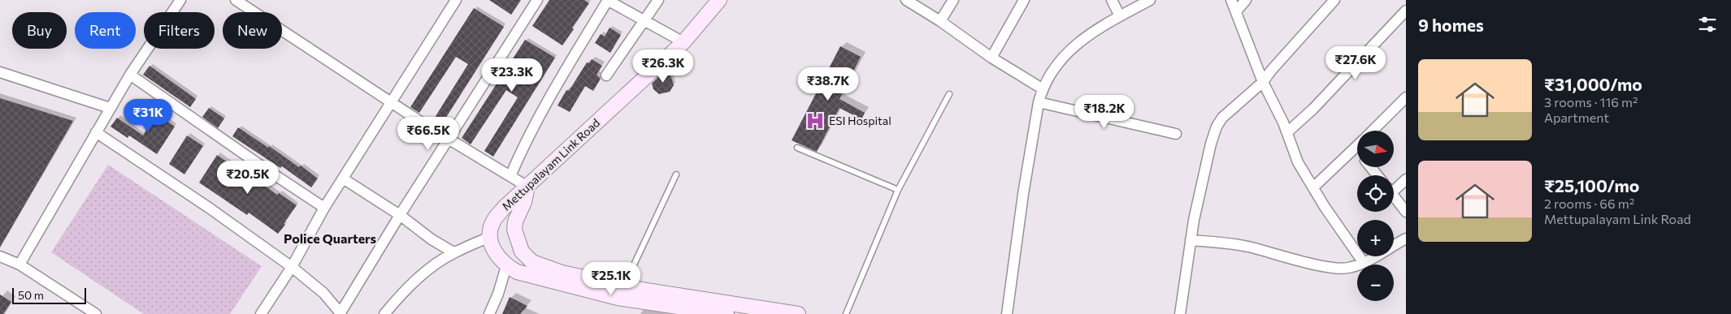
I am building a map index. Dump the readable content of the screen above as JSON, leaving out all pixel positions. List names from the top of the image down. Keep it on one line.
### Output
{"streets":{"street":["Mettupalayam Link Road"]},"districts":["Police Quarters"],"places":{"hospital":["ESI Hospital"]},"scale_bar":"50 m","north":"right","page":{"heading":"9 homes","chip":["Buy","Rent","Filters","New"],"price":["₹27.6K","₹26.3K","₹23.3K","₹38.7K","₹18.2K","₹31K","₹66.5K","₹20.5K","₹25.1K"],"list":[{"name":"₹31,000/mo","note":"3 rooms · 116 m² · Apartment"},{"name":"₹25,100/mo","note":"2 rooms · 66 m² · Mettupalayam Link Road"}],"map_buttons":["+","−"],"scale":"50 m"}}
